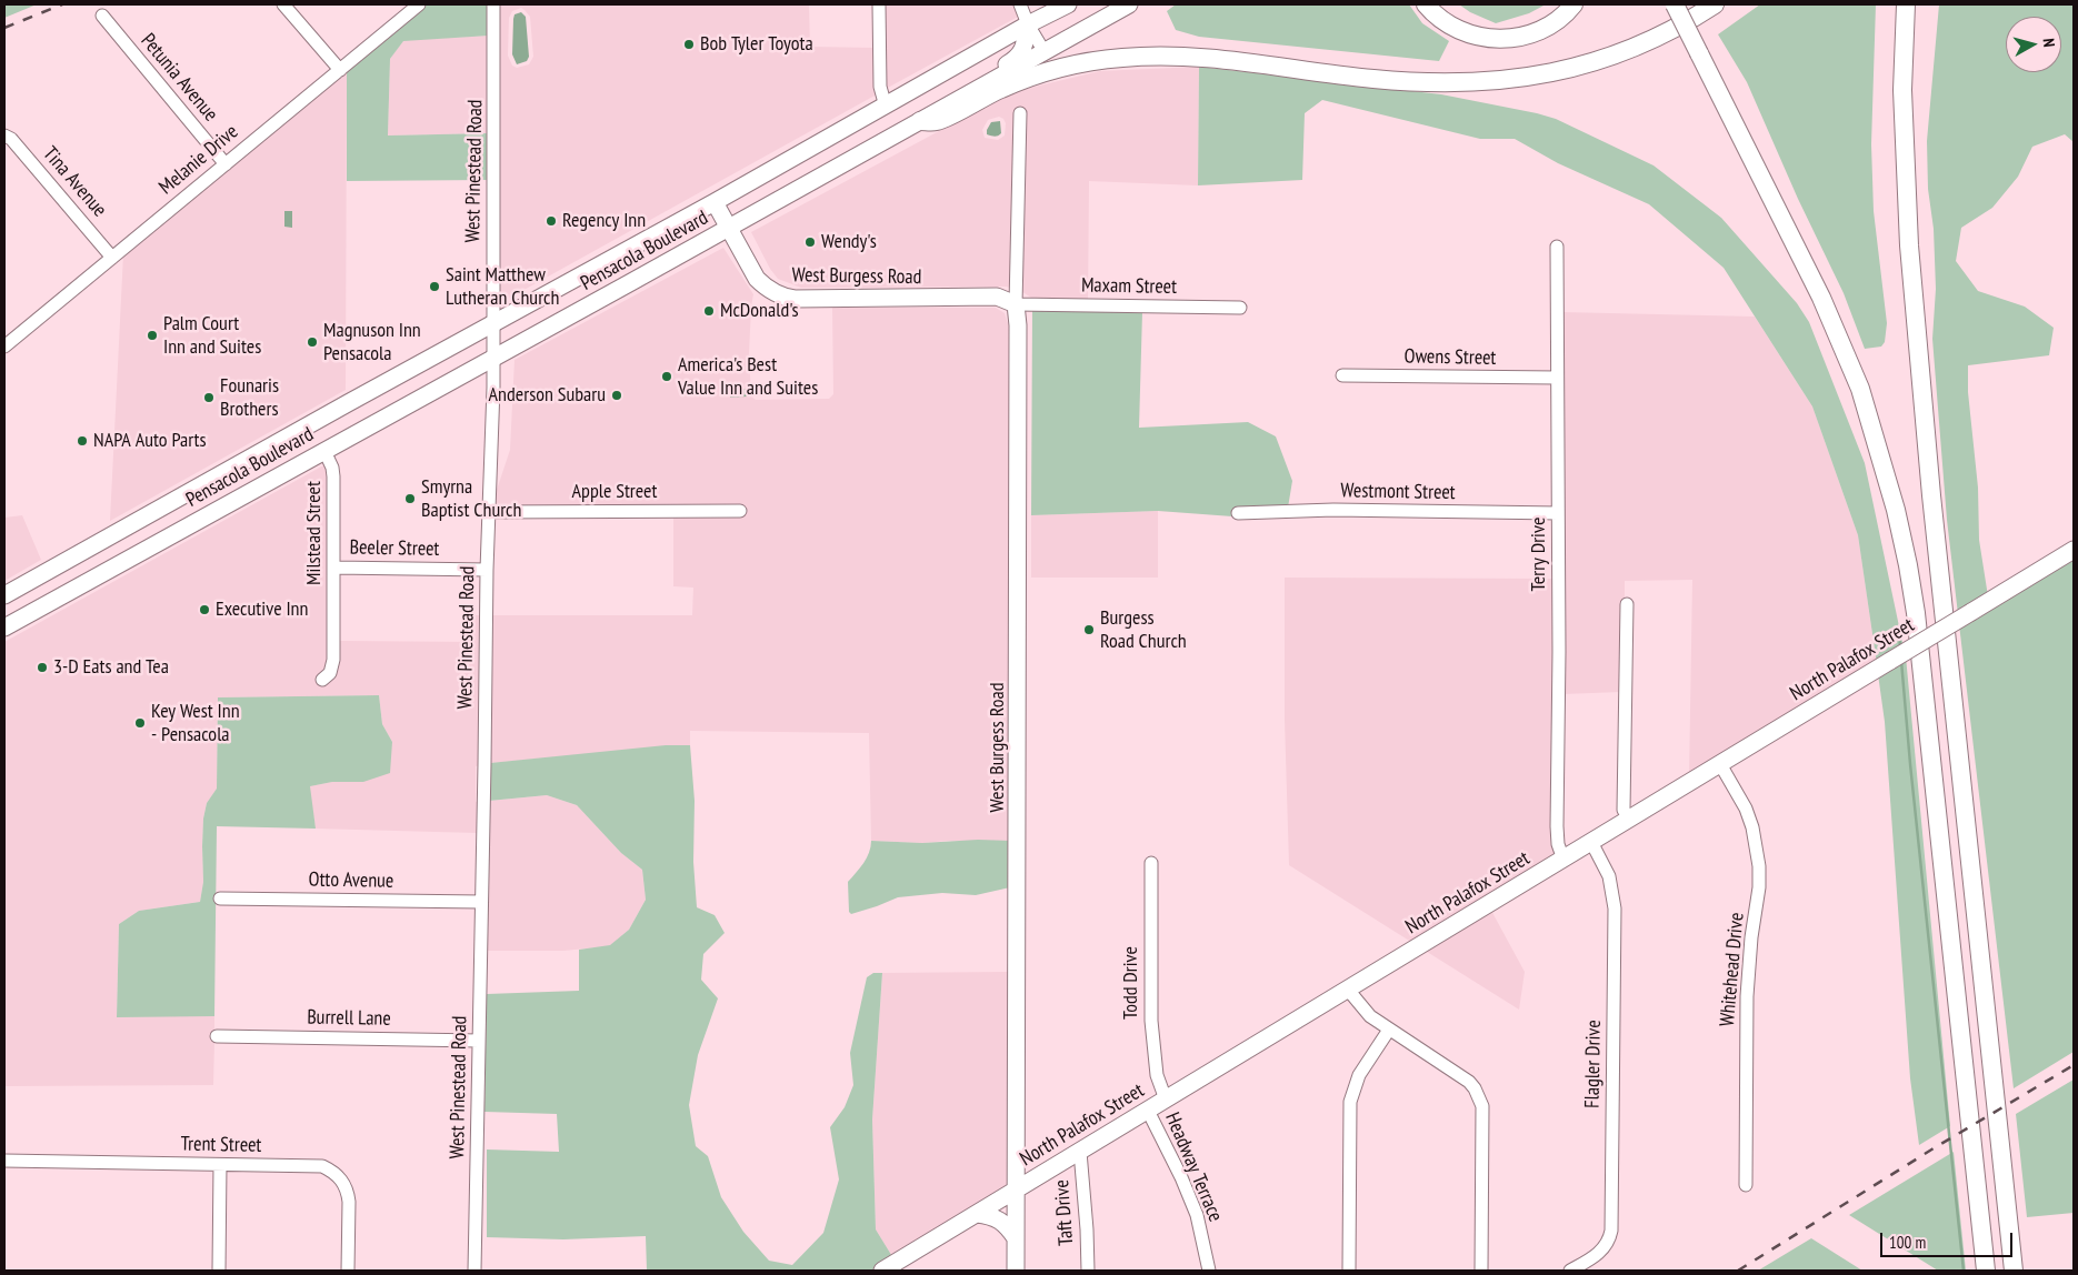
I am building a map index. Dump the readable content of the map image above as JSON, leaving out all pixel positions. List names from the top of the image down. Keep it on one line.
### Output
{"streets":{"main road":["Pensacola Boulevard","West Burgess Road","North Palafox Street"],"street":["Petunia Avenue","Melanie Drive","West Pinestead Road","Tina Avenue","Maxam Street","Owens Street","Apple Street","Westmont Street","Milstead Street","Beeler Street","Terry Drive","Otto Avenue","Whitehead Drive","Todd Drive","Burrell Lane","Flagler Drive","Trent Street","Headway Terrace","Taft Drive"]},"crossings":[["Petunia Avenue","Melanie Drive"],["Melanie Drive","Tina Avenue"],["West Pinestead Road","Pensacola Boulevard"],["West Pinestead Road","Apple Street"],["West Pinestead Road","Beeler Street"],["West Pinestead Road","Otto Avenue"],["West Pinestead Road","Burrell Lane"],["Pensacola Boulevard","West Burgess Road"],["Pensacola Boulevard","Milstead Street"],["West Burgess Road","Maxam Street"],["West Burgess Road","North Palafox Street"],["Owens Street","Terry Drive"],["Westmont Street","Terry Drive"],["Milstead Street","Beeler Street"],["Terry Drive","North Palafox Street"],["North Palafox Street","Whitehead Drive"],["North Palafox Street","Todd Drive"],["North Palafox Street","Flagler Drive"],["North Palafox Street","Headway Terrace"],["North Palafox Street","Taft Drive"]],"places":["Bob Tyler Toyota","Regency Inn","Wendy's","Saint Matthew Lutheran Church","McDonald's","Palm Court Inn and Suites","Magnuson Inn Pensacola","America's Best Value Inn and Suites","Anderson Subaru","Founaris Brothers","NAPA Auto Parts","Smyrna Baptist Church","Executive Inn","Burgess Road Church","3-D Eats and Tea","Key West Inn - Pensacola"],"scale_bar":"100 m","north":"right"}
